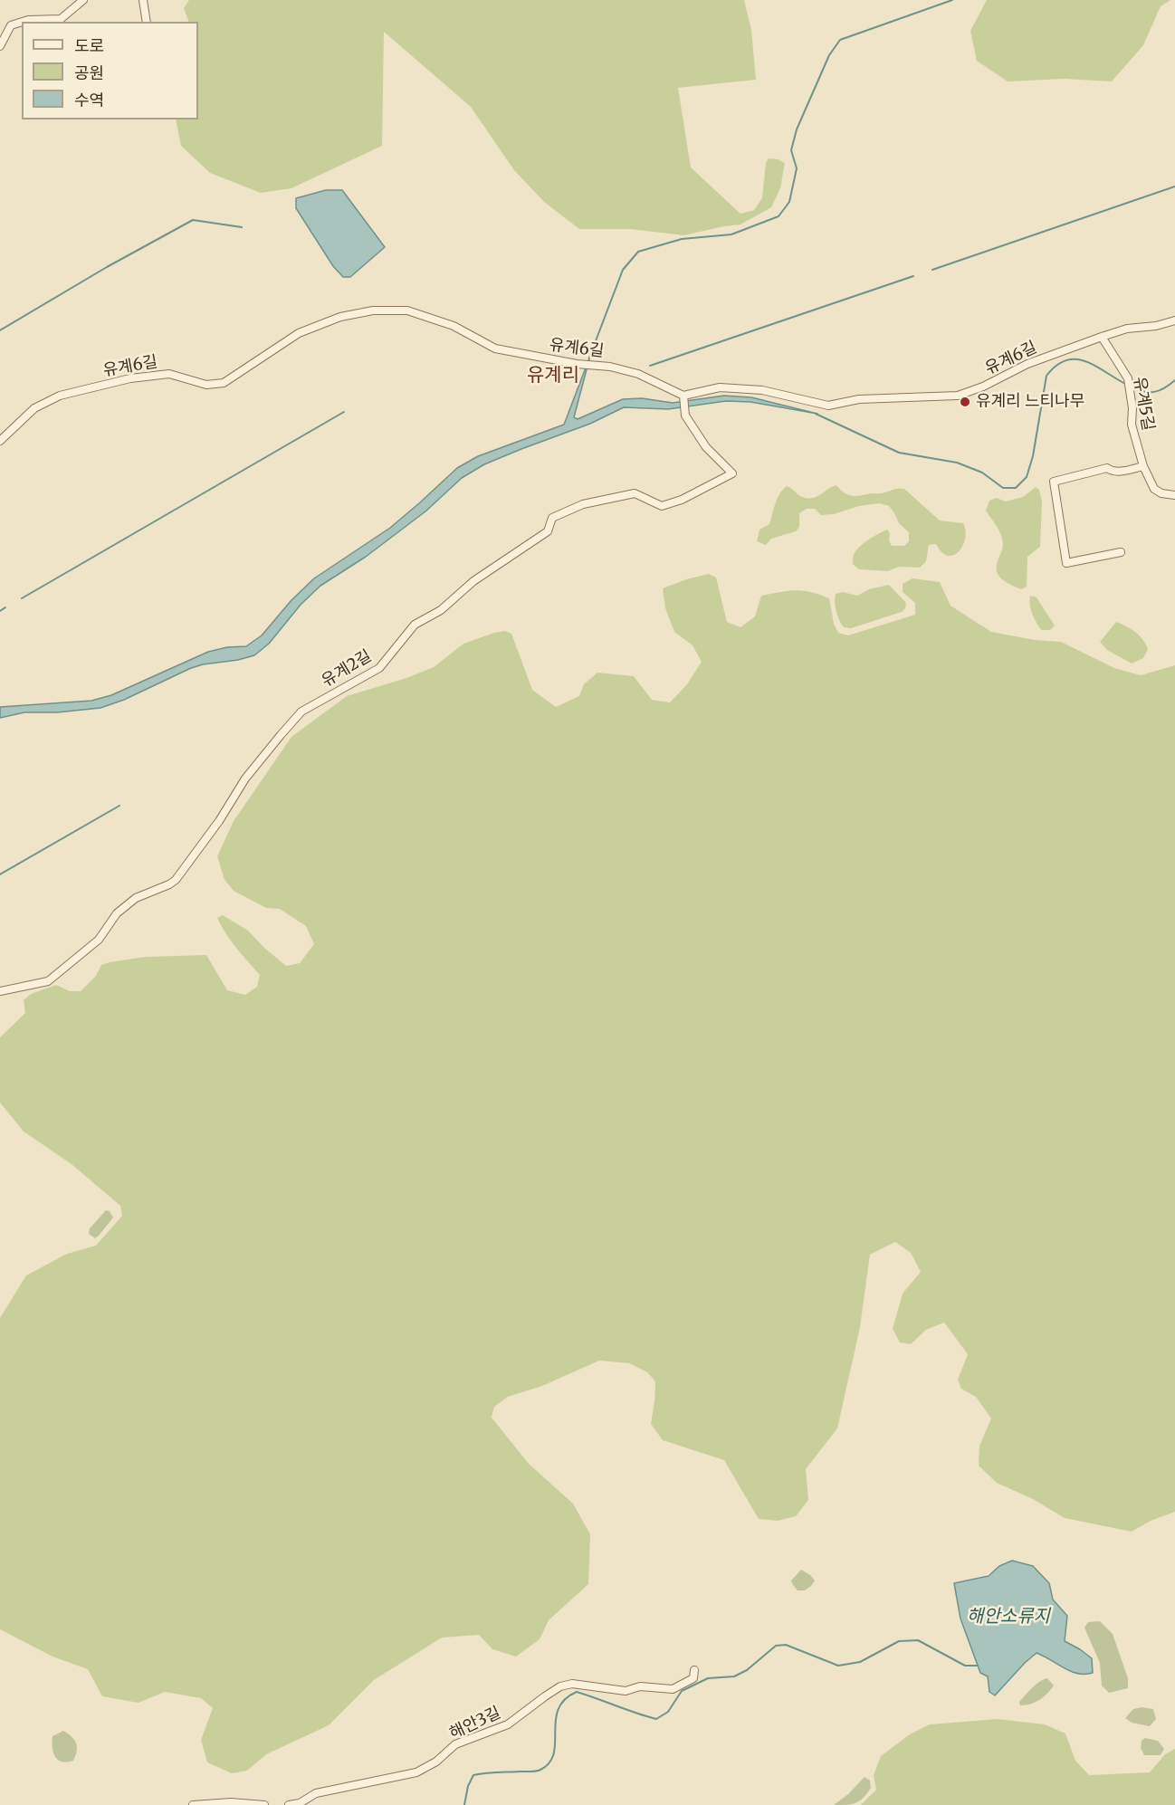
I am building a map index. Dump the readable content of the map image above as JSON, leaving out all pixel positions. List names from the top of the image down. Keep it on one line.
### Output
{"streets":{"street":["유계6길","유계5길","유계2길","해안3길"]},"crossings":[["유계6길","유계5길"],["유계6길","유계2길"]],"districts":["유계리"],"water":["해안소류지"],"places":["유계리 느티나무"],"legend":["도로","공원","수역"]}
